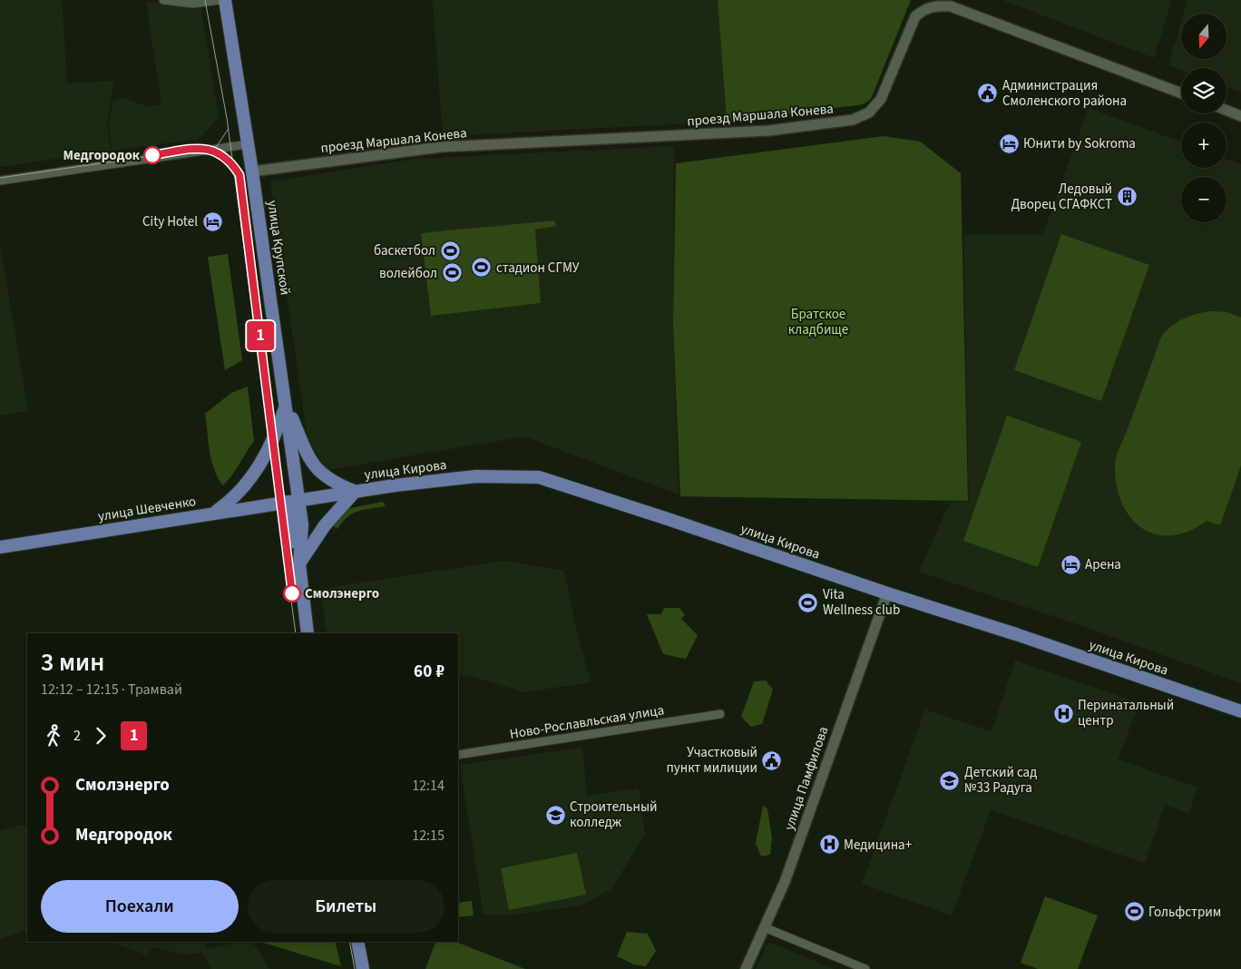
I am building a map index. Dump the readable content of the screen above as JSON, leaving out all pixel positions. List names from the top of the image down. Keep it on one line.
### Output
{"streets":{"main road":["улица Крупской","улица Кирова","улица Шевченко"],"street":["проезд Маршала Конева","Ново-Рославльская улица","улица Памфилова"]},"crossings":[["проезд Маршала Конева","улица Крупской"],["улица Крупской","улица Кирова"],["улица Крупской","улица Шевченко"],["улица Кирова","улица Шевченко"],["улица Кирова","улица Памфилова"]],"parks":["Братское кладбище"],"places":{"public building":["Администрация Смоленского района","Участковый пункт милиции"],"hotel":["Юнити by Sokroma","City Hotel","Арена"],"other":["Медгородок","Смолэнерго"],"building":["Ледовый Дворец СГАФКСТ"],"sports":["баскетбол","стадион СГМУ","волейбол","Vita Wellness club","Гольфстрим"],"hospital":["Перинатальный центр","Медицина+"],"school or university":["Детский сад №33 Радуга","Строительный колледж"]},"lines":["tram line 1"],"north":"bottom","page":{"on_map":"1","map_buttons":["+","−"],"heading":["3 мин","12:12 – 12:15 · Трамвай","60 ₽"],"legs":["2","1"],"list":[{"name":"Смолэнерго","value":"12:14"},{"name":"Медгородок","value":"12:15"}],"buttons":["Поехали","Билеты"]}}
